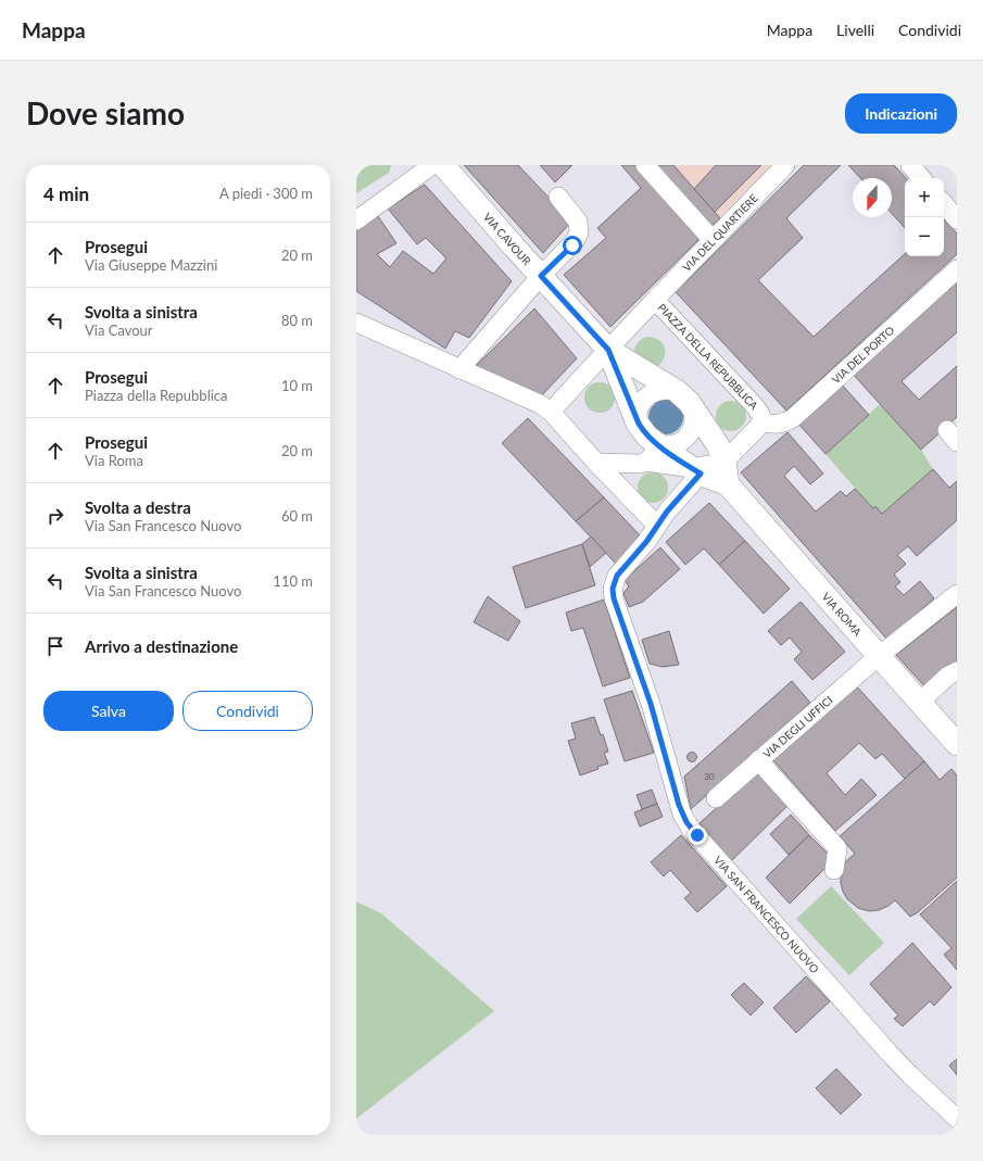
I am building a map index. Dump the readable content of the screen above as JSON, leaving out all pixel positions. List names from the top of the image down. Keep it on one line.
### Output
{"streets":{"main road":["VIA CAVOUR","VIA ROMA"],"street":["VIA DEL QUARTIERE","VIA DEL PORTO","PIAZZA DELLA REPUBBLICA","VIA DEGLI UFFICI","VIA SAN FRANCESCO NUOVO"]},"crossings":[["VIA DEL QUARTIERE","PIAZZA DELLA REPUBBLICA"],["VIA CAVOUR","PIAZZA DELLA REPUBBLICA"],["VIA CAVOUR","VIA ROMA"],["VIA DEL PORTO","PIAZZA DELLA REPUBBLICA"],["VIA ROMA","VIA DEGLI UFFICI"],["VIA ROMA","VIA SAN FRANCESCO NUOVO"]],"house_numbers":["30"],"north":"bottom","page":{"header":"Mappa","nav":["Mappa","Livelli","Condividi"],"buttons":["Indicazioni",["Salva","Condividi"]],"title":"Dove siamo","heading":["4 min","A piedi · 300 m"],"map_buttons":["+","−"],"list":[["Prosegui","Via Giuseppe Mazzini","20 m"],["Svolta a sinistra","Via Cavour","80 m"],["Prosegui","Piazza della Repubblica","10 m"],["Prosegui","Via Roma","20 m"],["Svolta a destra","Via San Francesco Nuovo","60 m"],["Svolta a sinistra","Via San Francesco Nuovo","110 m"],"Arrivo a destinazione"]}}
